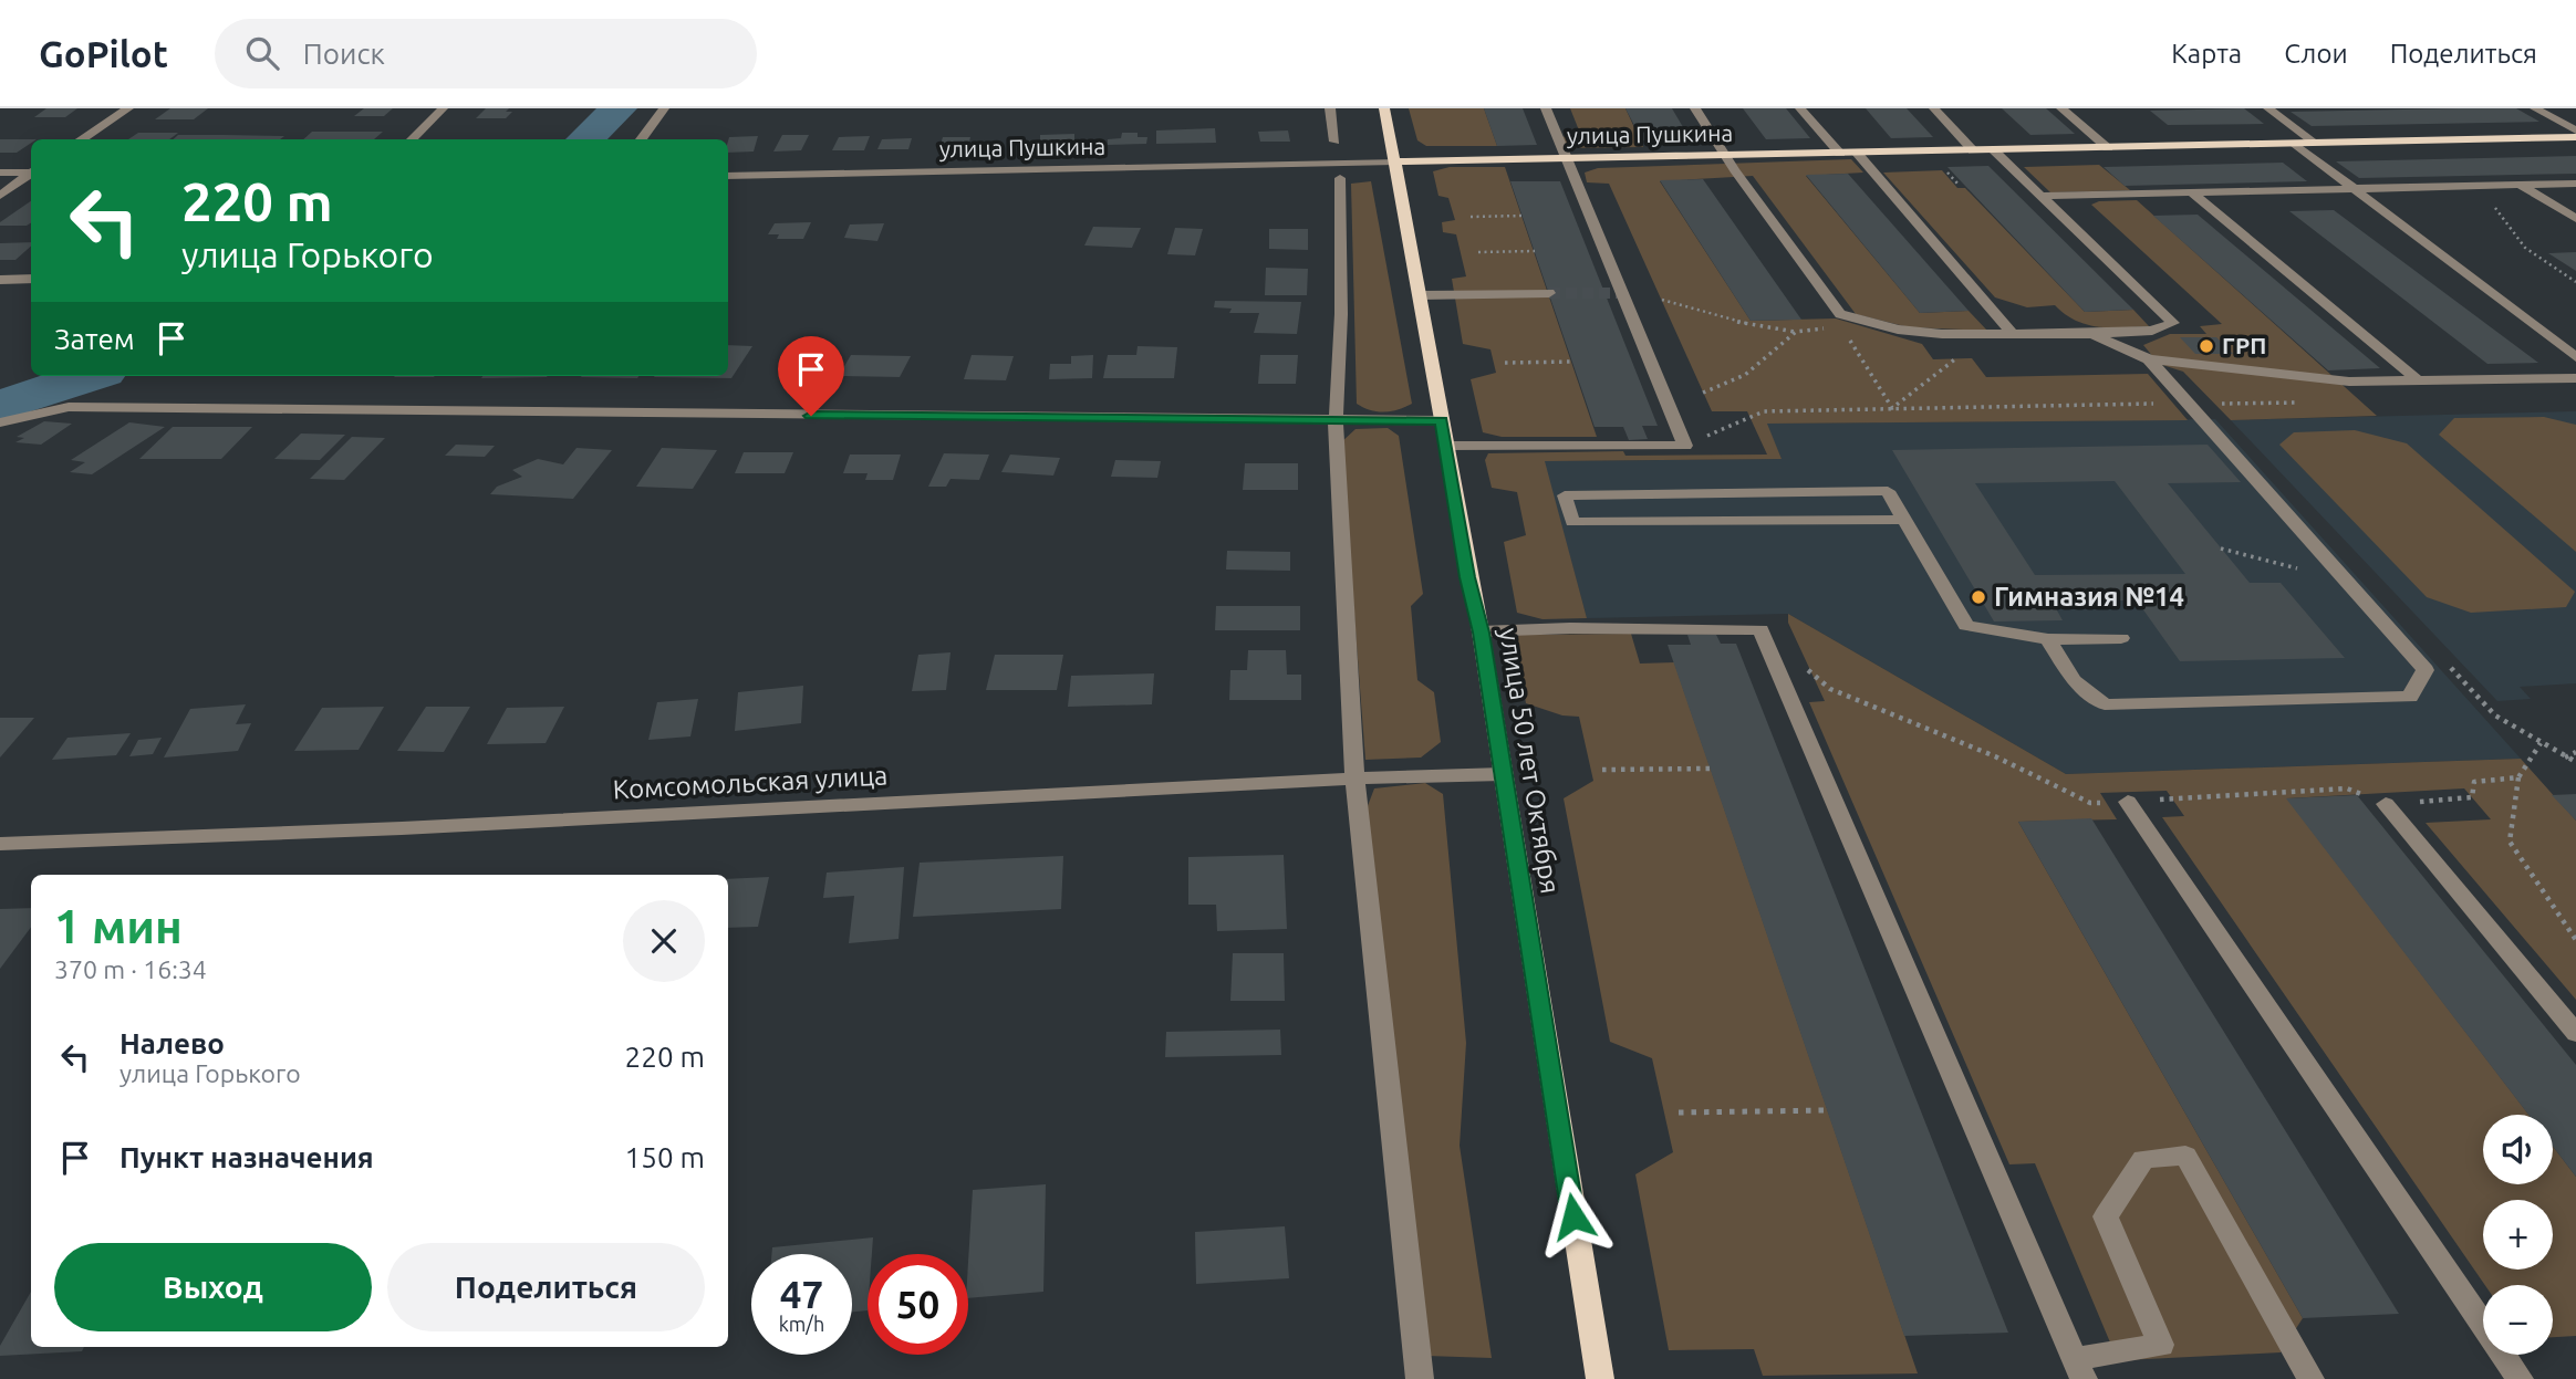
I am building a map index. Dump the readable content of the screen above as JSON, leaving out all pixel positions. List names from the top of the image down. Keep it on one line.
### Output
{"streets":{"main road":["улица Пушкина","улица 50 лет Октября"],"street":["Комсомольская улица"]},"crossings":[["улица Пушкина","улица 50 лет Октября"],["улица 50 лет Октября","Комсомольская улица"]],"places":["ГРП","Гимназия №14"],"page":{"header":"GoPilot","search":"Поиск","nav":["Карта","Слои","Поделиться"],"turn":["220 m","улица Горького"],"then":"Затем","heading":["1 мин","370 m · 16:34"],"list":[{"name":"Налево","note":"улица Горького","value":"220 m"},{"name":"Пункт назначения","value":"150 m"}],"map_buttons":["+","−"],"buttons":["Выход","Поделиться"],"speed":"47 km/h","limit":"50"}}
